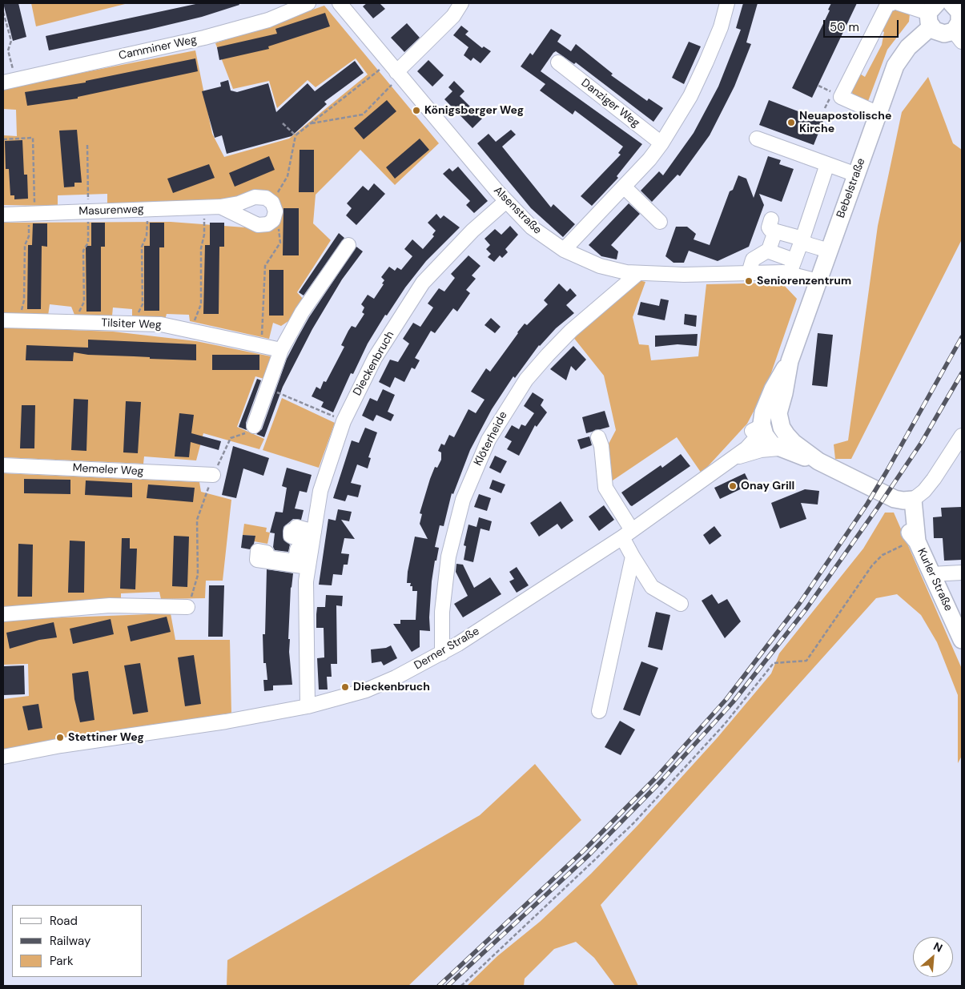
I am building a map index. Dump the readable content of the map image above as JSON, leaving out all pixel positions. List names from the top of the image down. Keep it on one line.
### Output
{"streets":{"main road":["Bebelstraße","Kurler Straße"],"street":["Camminer Weg","Danziger Weg","Masurenweg","Alsenstraße","Tilsiter Weg","Dieckenbruch","Klöterheide","Memeler Weg","Derner Straße"]},"crossings":[["Bebelstraße","Alsenstraße"],["Bebelstraße","Derner Straße"],["Alsenstraße","Dieckenbruch"],["Alsenstraße","Klöterheide"],["Dieckenbruch","Derner Straße"],["Klöterheide","Derner Straße"]],"places":["Königsberger Weg","Neuapostolische Kirche","Seniorenzentrum","Onay Grill","Dieckenbruch","Stettiner Weg"],"legend":["Road","Railway","Park"],"scale_bar":"50 m","north":"top right"}
